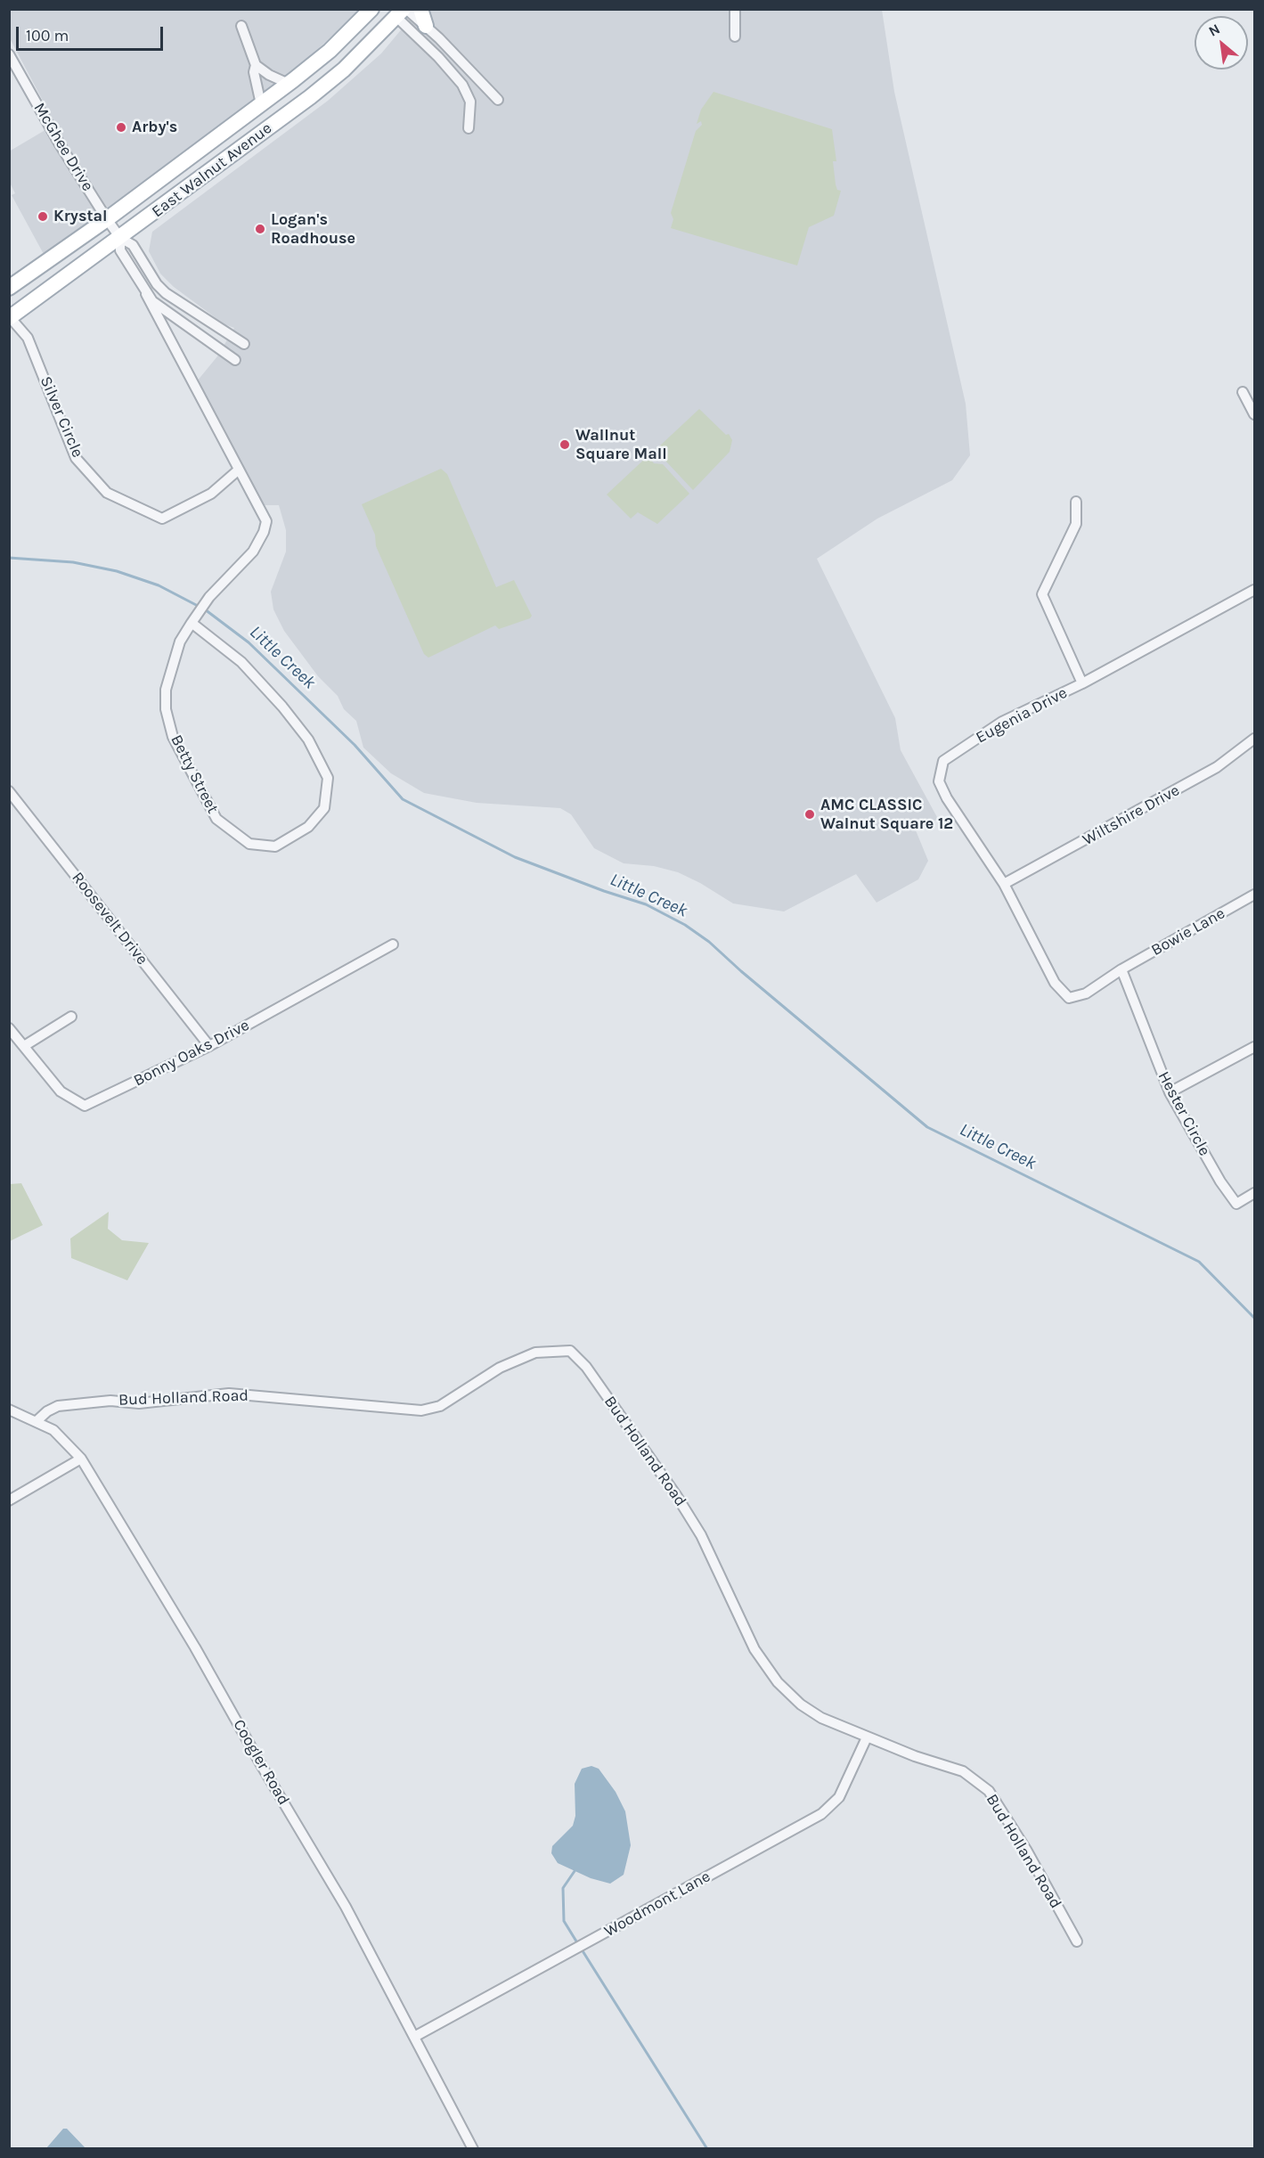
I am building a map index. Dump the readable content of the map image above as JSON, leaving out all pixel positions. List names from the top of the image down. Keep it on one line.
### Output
{"streets":{"main road":["East Walnut Avenue"],"street":["McGhee Drive","Silver Circle","Eugenia Drive","Betty Street","Wiltshire Drive","Roosevelt Drive","Bowie Lane","Bonny Oaks Drive","Hester Circle","Bud Holland Road","Coogler Road","Woodmont Lane"]},"crossings":[["McGhee Drive","East Walnut Avenue"],["McGhee Drive","Betty Street"],["East Walnut Avenue","Silver Circle"],["East Walnut Avenue","Betty Street"],["Silver Circle","Betty Street"],["Eugenia Drive","Wiltshire Drive"],["Eugenia Drive","Bowie Lane"],["Eugenia Drive","Hester Circle"],["Roosevelt Drive","Bonny Oaks Drive"],["Bowie Lane","Hester Circle"],["Bud Holland Road","Coogler Road"],["Bud Holland Road","Woodmont Lane"],["Coogler Road","Woodmont Lane"]],"water":["Little Creek"],"places":["Arby's","Krystal","Logan's Roadhouse","Wallnut Square Mall","AMC CLASSIC Walnut Square 12"],"scale_bar":"100 m","north":"top left"}
